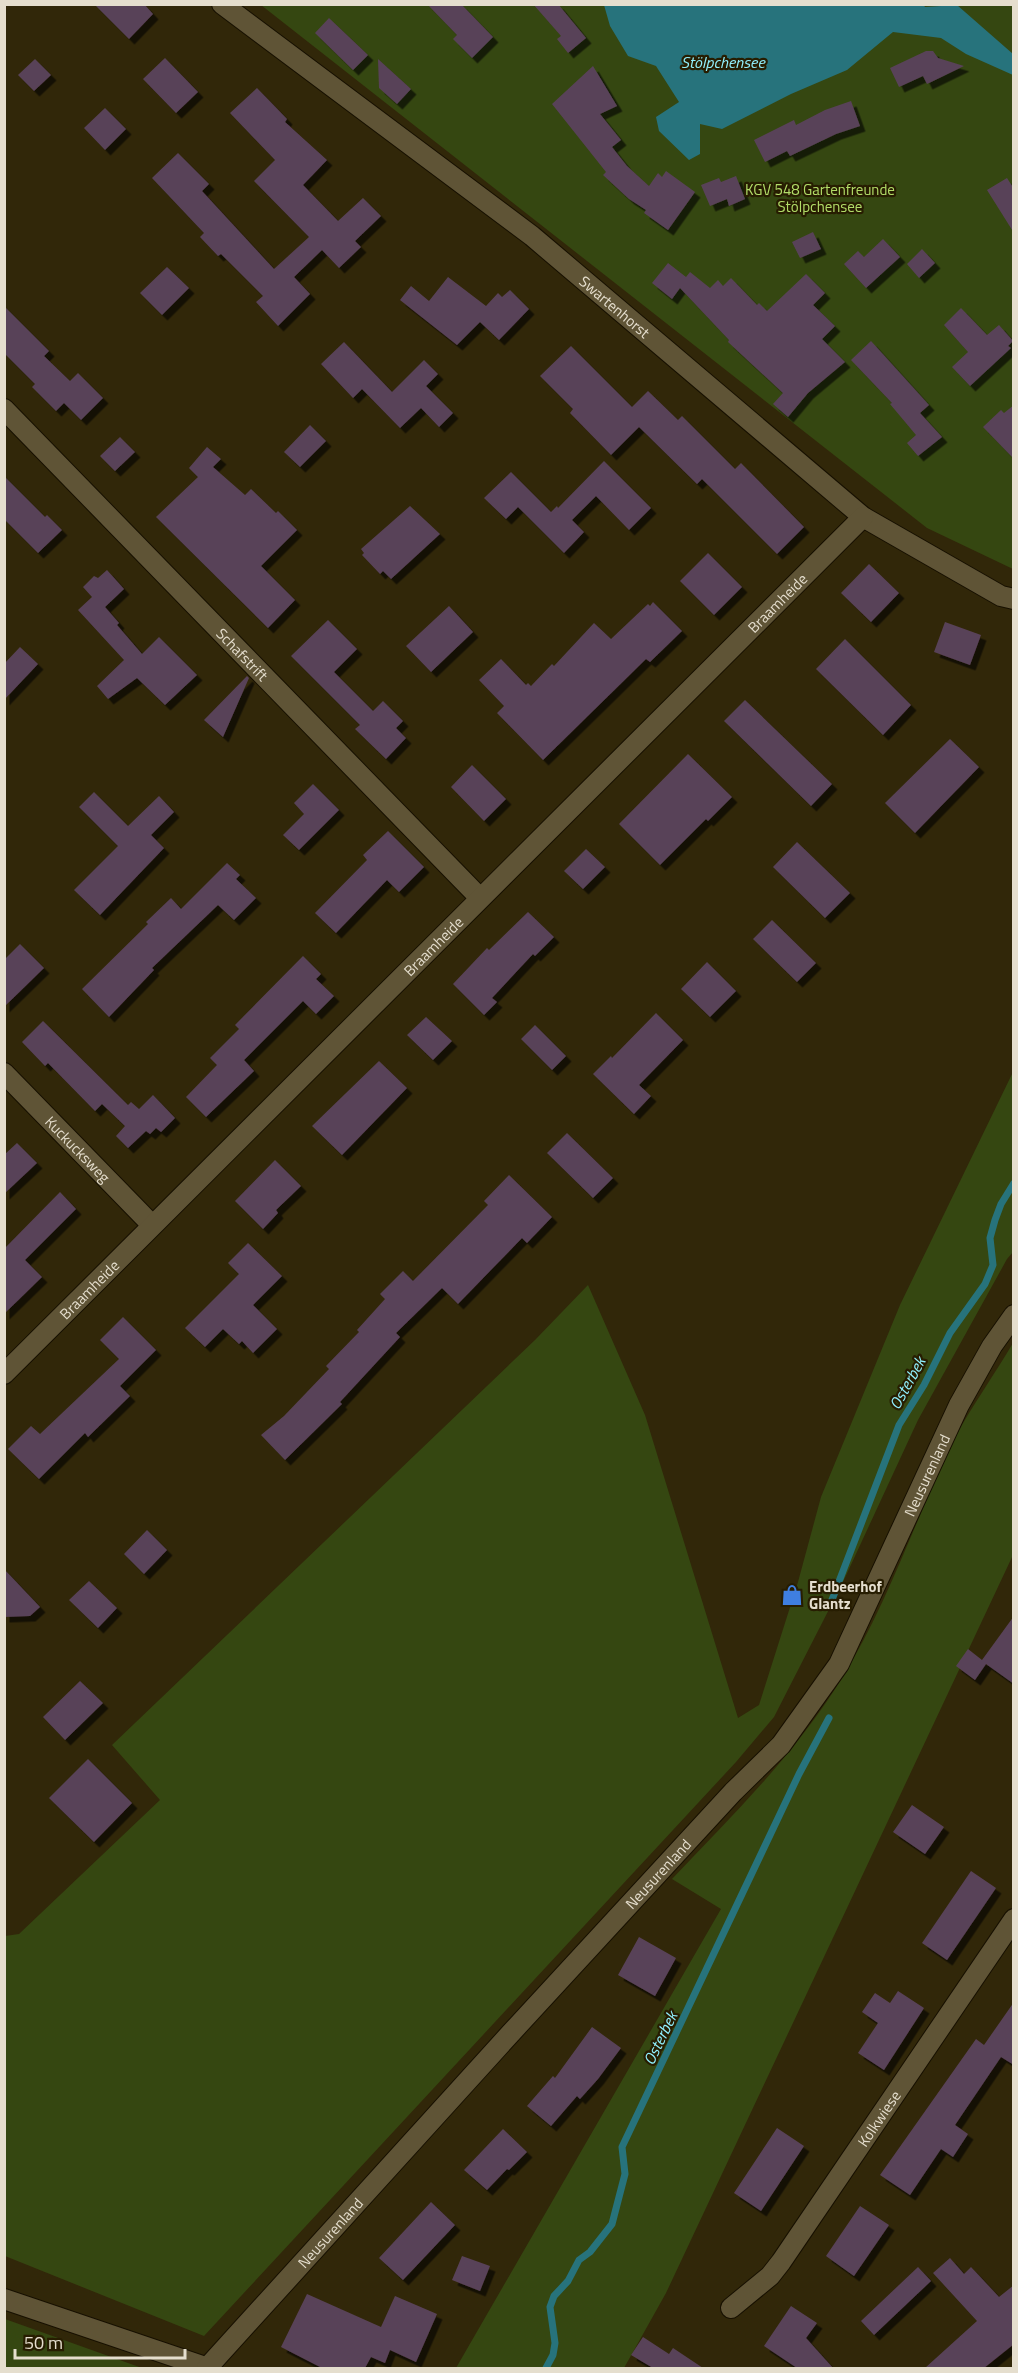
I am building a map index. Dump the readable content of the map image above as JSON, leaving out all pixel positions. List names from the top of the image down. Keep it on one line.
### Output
{"streets":{"street":["Swartenhorst","Braamheide","Schafstrift","Kuckucksweg","Neusurenland","Kolkwiese"]},"crossings":[["Swartenhorst","Braamheide"],["Braamheide","Schafstrift"],["Braamheide","Kuckucksweg"]],"water":["Stölpchensee","Osterbek"],"parks":["KGV 548 Gartenfreunde Stölpchensee"],"places":{"shop":["Erdbeerhof Glantz"]},"scale_bar":"50 m"}
